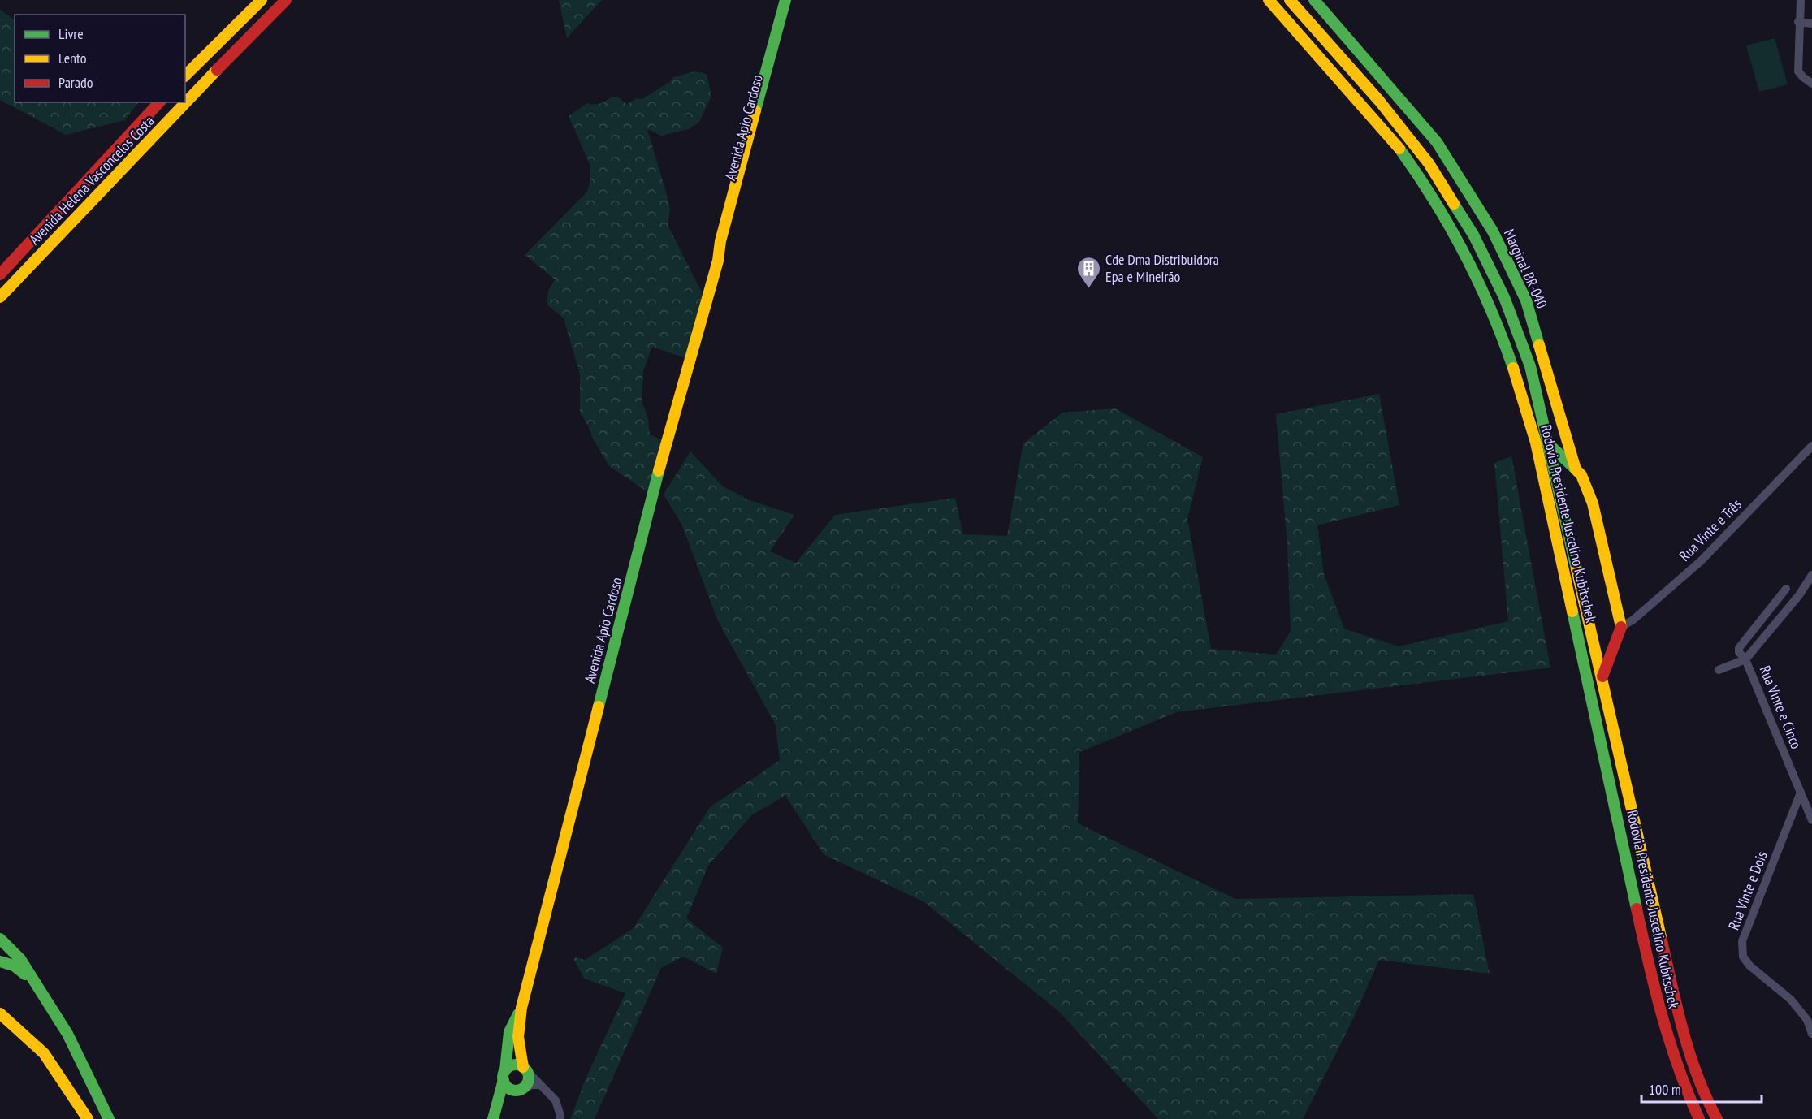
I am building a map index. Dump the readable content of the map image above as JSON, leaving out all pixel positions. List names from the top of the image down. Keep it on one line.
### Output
{"streets":{"main road":["Avenida Apio Cardoso","Avenida Helena Vasconcelos Costa","Marginal BR-040","Rodovia Presidente Juscelino Kubitschek"],"street":["Rua Vinte e Três","Rua Vinte e Cinco","Rua Vinte e Dois"]},"crossings":[["Marginal BR-040","Rua Vinte e Três"],["Rua Vinte e Cinco","Rua Vinte e Dois"]],"places":{"building":["Cde Dma Distribuidora Epa e Mineirão"]},"legend":["Livre","Lento","Parado"],"scale_bar":"100 m"}
